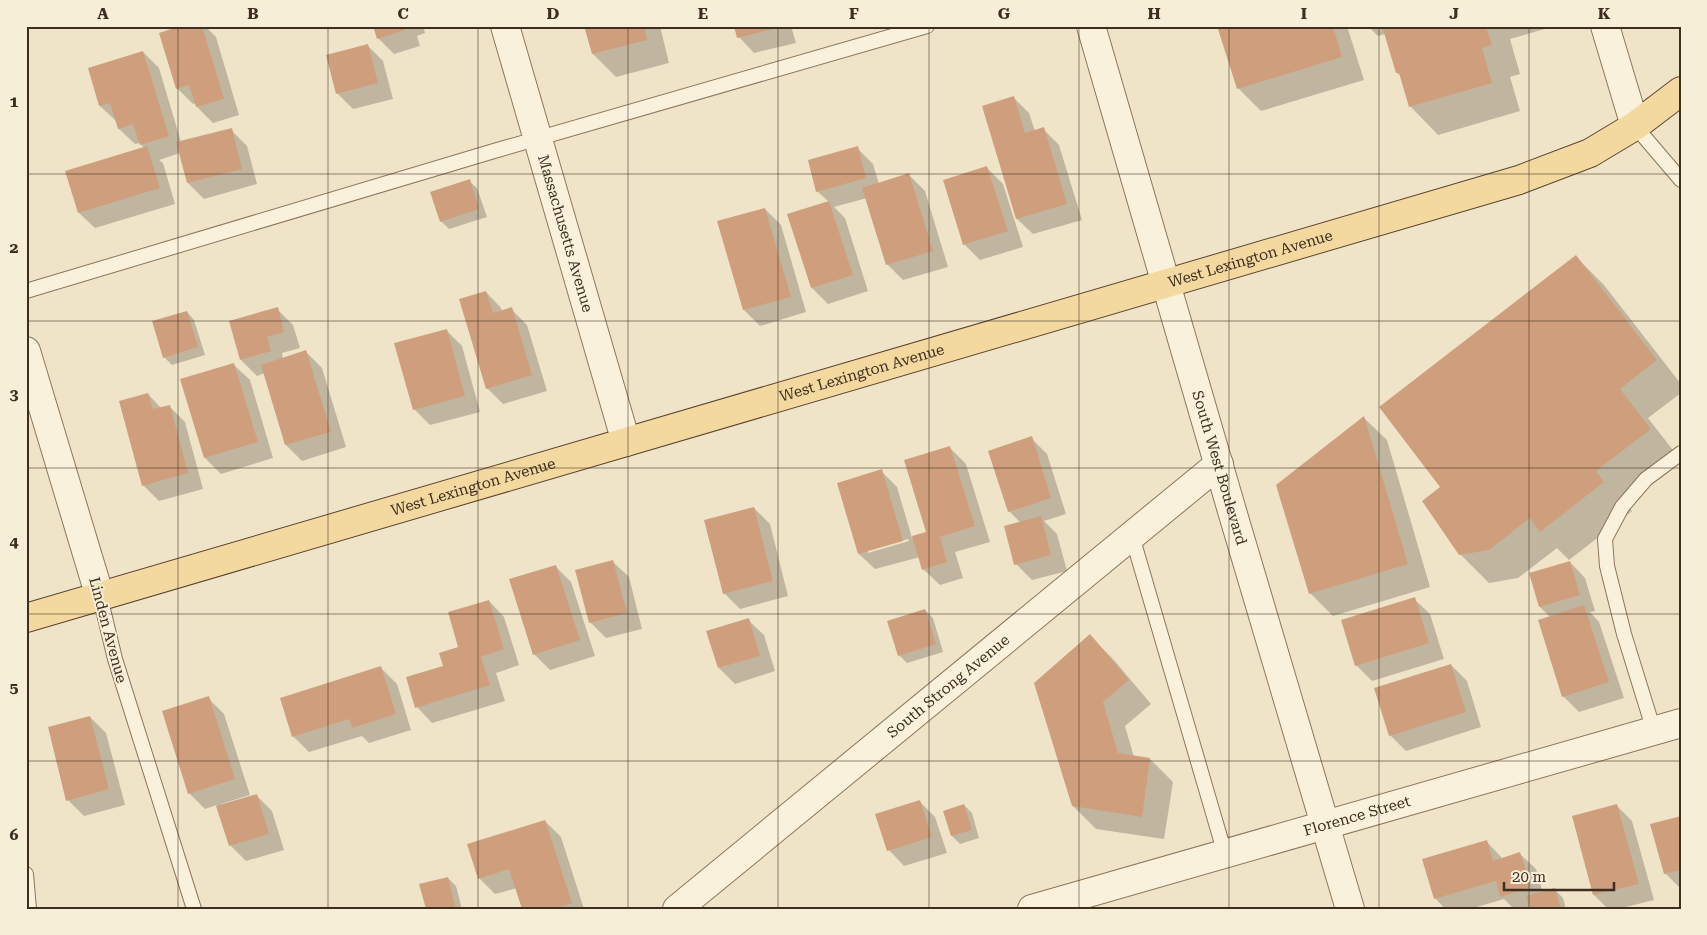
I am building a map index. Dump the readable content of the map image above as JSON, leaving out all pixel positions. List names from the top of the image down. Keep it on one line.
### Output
{"streets":{"main road":["West Lexington Avenue"],"street":["Massachusetts Avenue","South West Boulevard","Linden Avenue","South Strong Avenue","Florence Street"]},"crossings":[["Massachusetts Avenue","West Lexington Avenue"],["West Lexington Avenue","South West Boulevard"],["West Lexington Avenue","Linden Avenue"],["South West Boulevard","South Strong Avenue"],["South West Boulevard","Florence Street"]],"scale_bar":"20 m","grid":{"columns":["A","B","C","D","E","F","G","H","I","J","K"],"rows":["1","2","3","4","5","6"]}}
